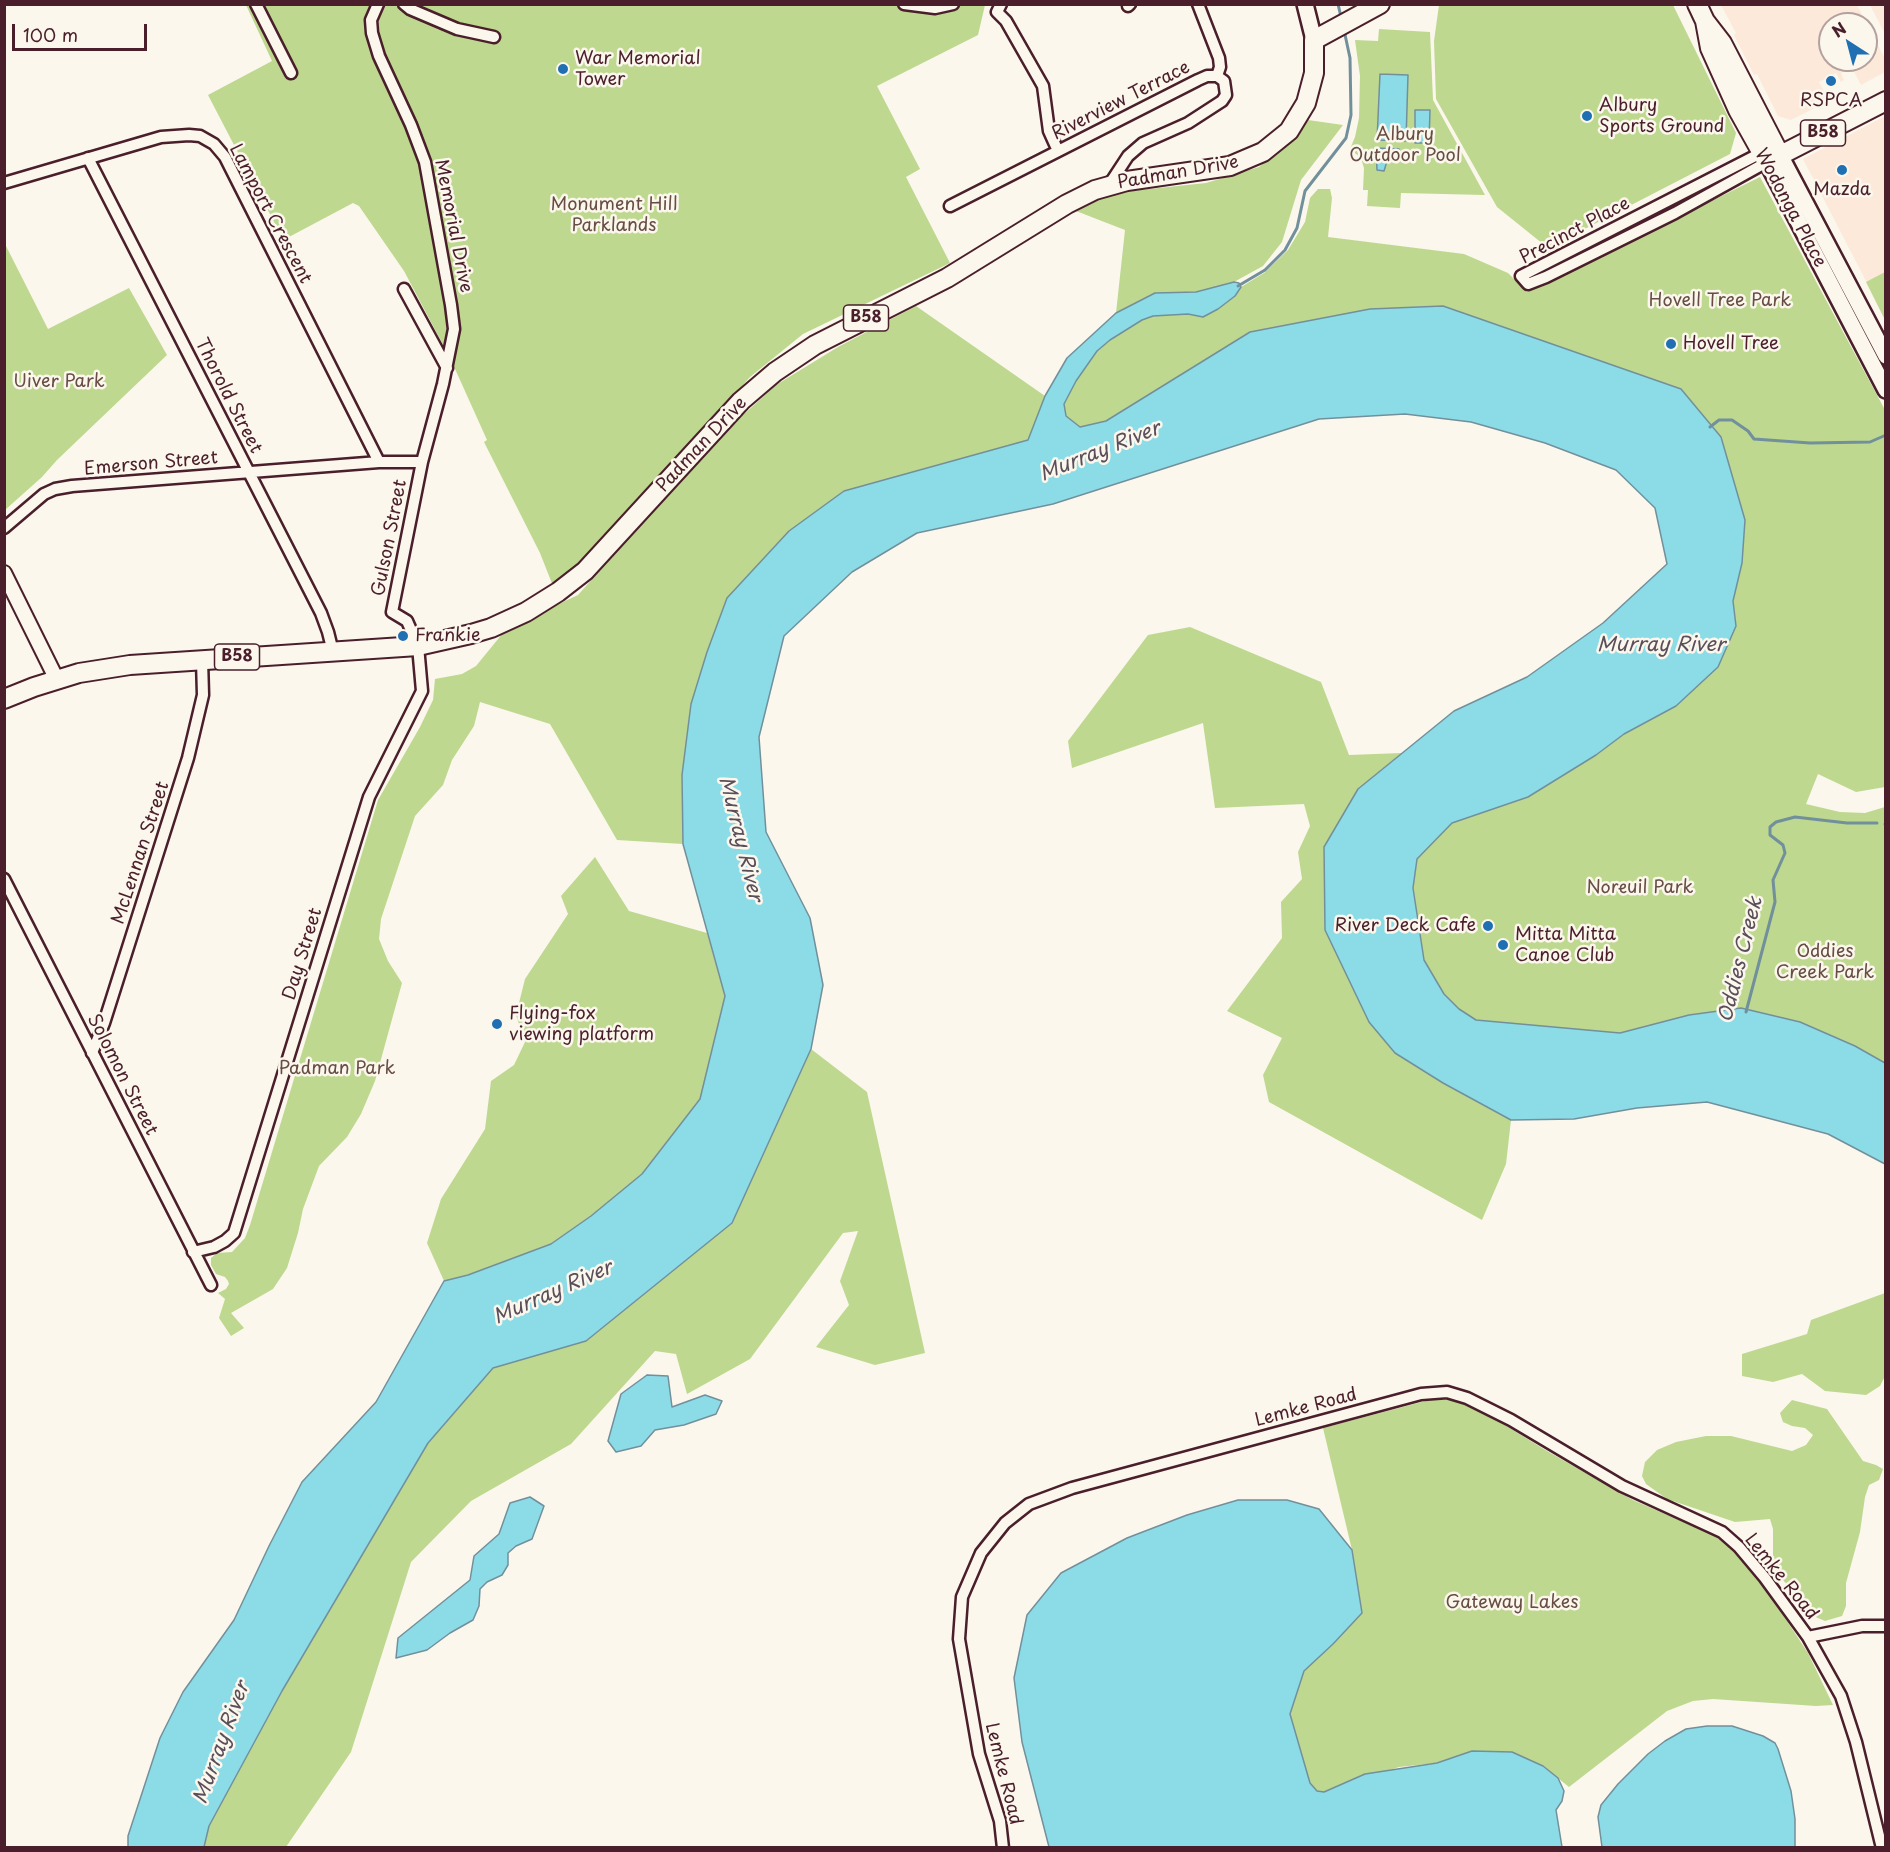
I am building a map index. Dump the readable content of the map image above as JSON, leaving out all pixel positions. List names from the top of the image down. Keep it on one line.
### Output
{"streets":{"main road":["B58","Padman Drive","Wodonga Place"],"street":["Riverview Terrace","Lamport Crescent","Memorial Drive","Precinct Place","Thorold Street","Emerson Street","Gulson Street","McLennan Street","Day Street","Solomon Street","Lemke Road"]},"crossings":[["Riverview Terrace","Padman Drive"],["B58","Wodonga Place"],["B58","Precinct Place"],["Padman Drive","Thorold Street"],["Padman Drive","Gulson Street"],["Padman Drive","McLennan Street"],["Padman Drive","Day Street"],["Wodonga Place","Precinct Place"],["Lamport Crescent","Thorold Street"],["Lamport Crescent","Emerson Street"],["Memorial Drive","Emerson Street"],["Memorial Drive","Gulson Street"],["Thorold Street","Emerson Street"],["Emerson Street","Gulson Street"],["Gulson Street","Day Street"],["McLennan Street","Solomon Street"],["Day Street","Solomon Street"]],"water":["Murray River","Oddies Creek"],"parks":["Albury Outdoor Pool","Monument Hill Parklands","Hovell Tree Park","Uiver Park","Noreuil Park","Oddies Creek Park","Padman Park","Gateway Lakes"],"places":["War Memorial Tower","RSPCA","Albury Sports Ground","Mazda","Hovell Tree","Frankie","River Deck Cafe","Mitta Mitta Canoe Club","Flying-fox viewing platform"],"scale_bar":"100 m","north":"top left"}
